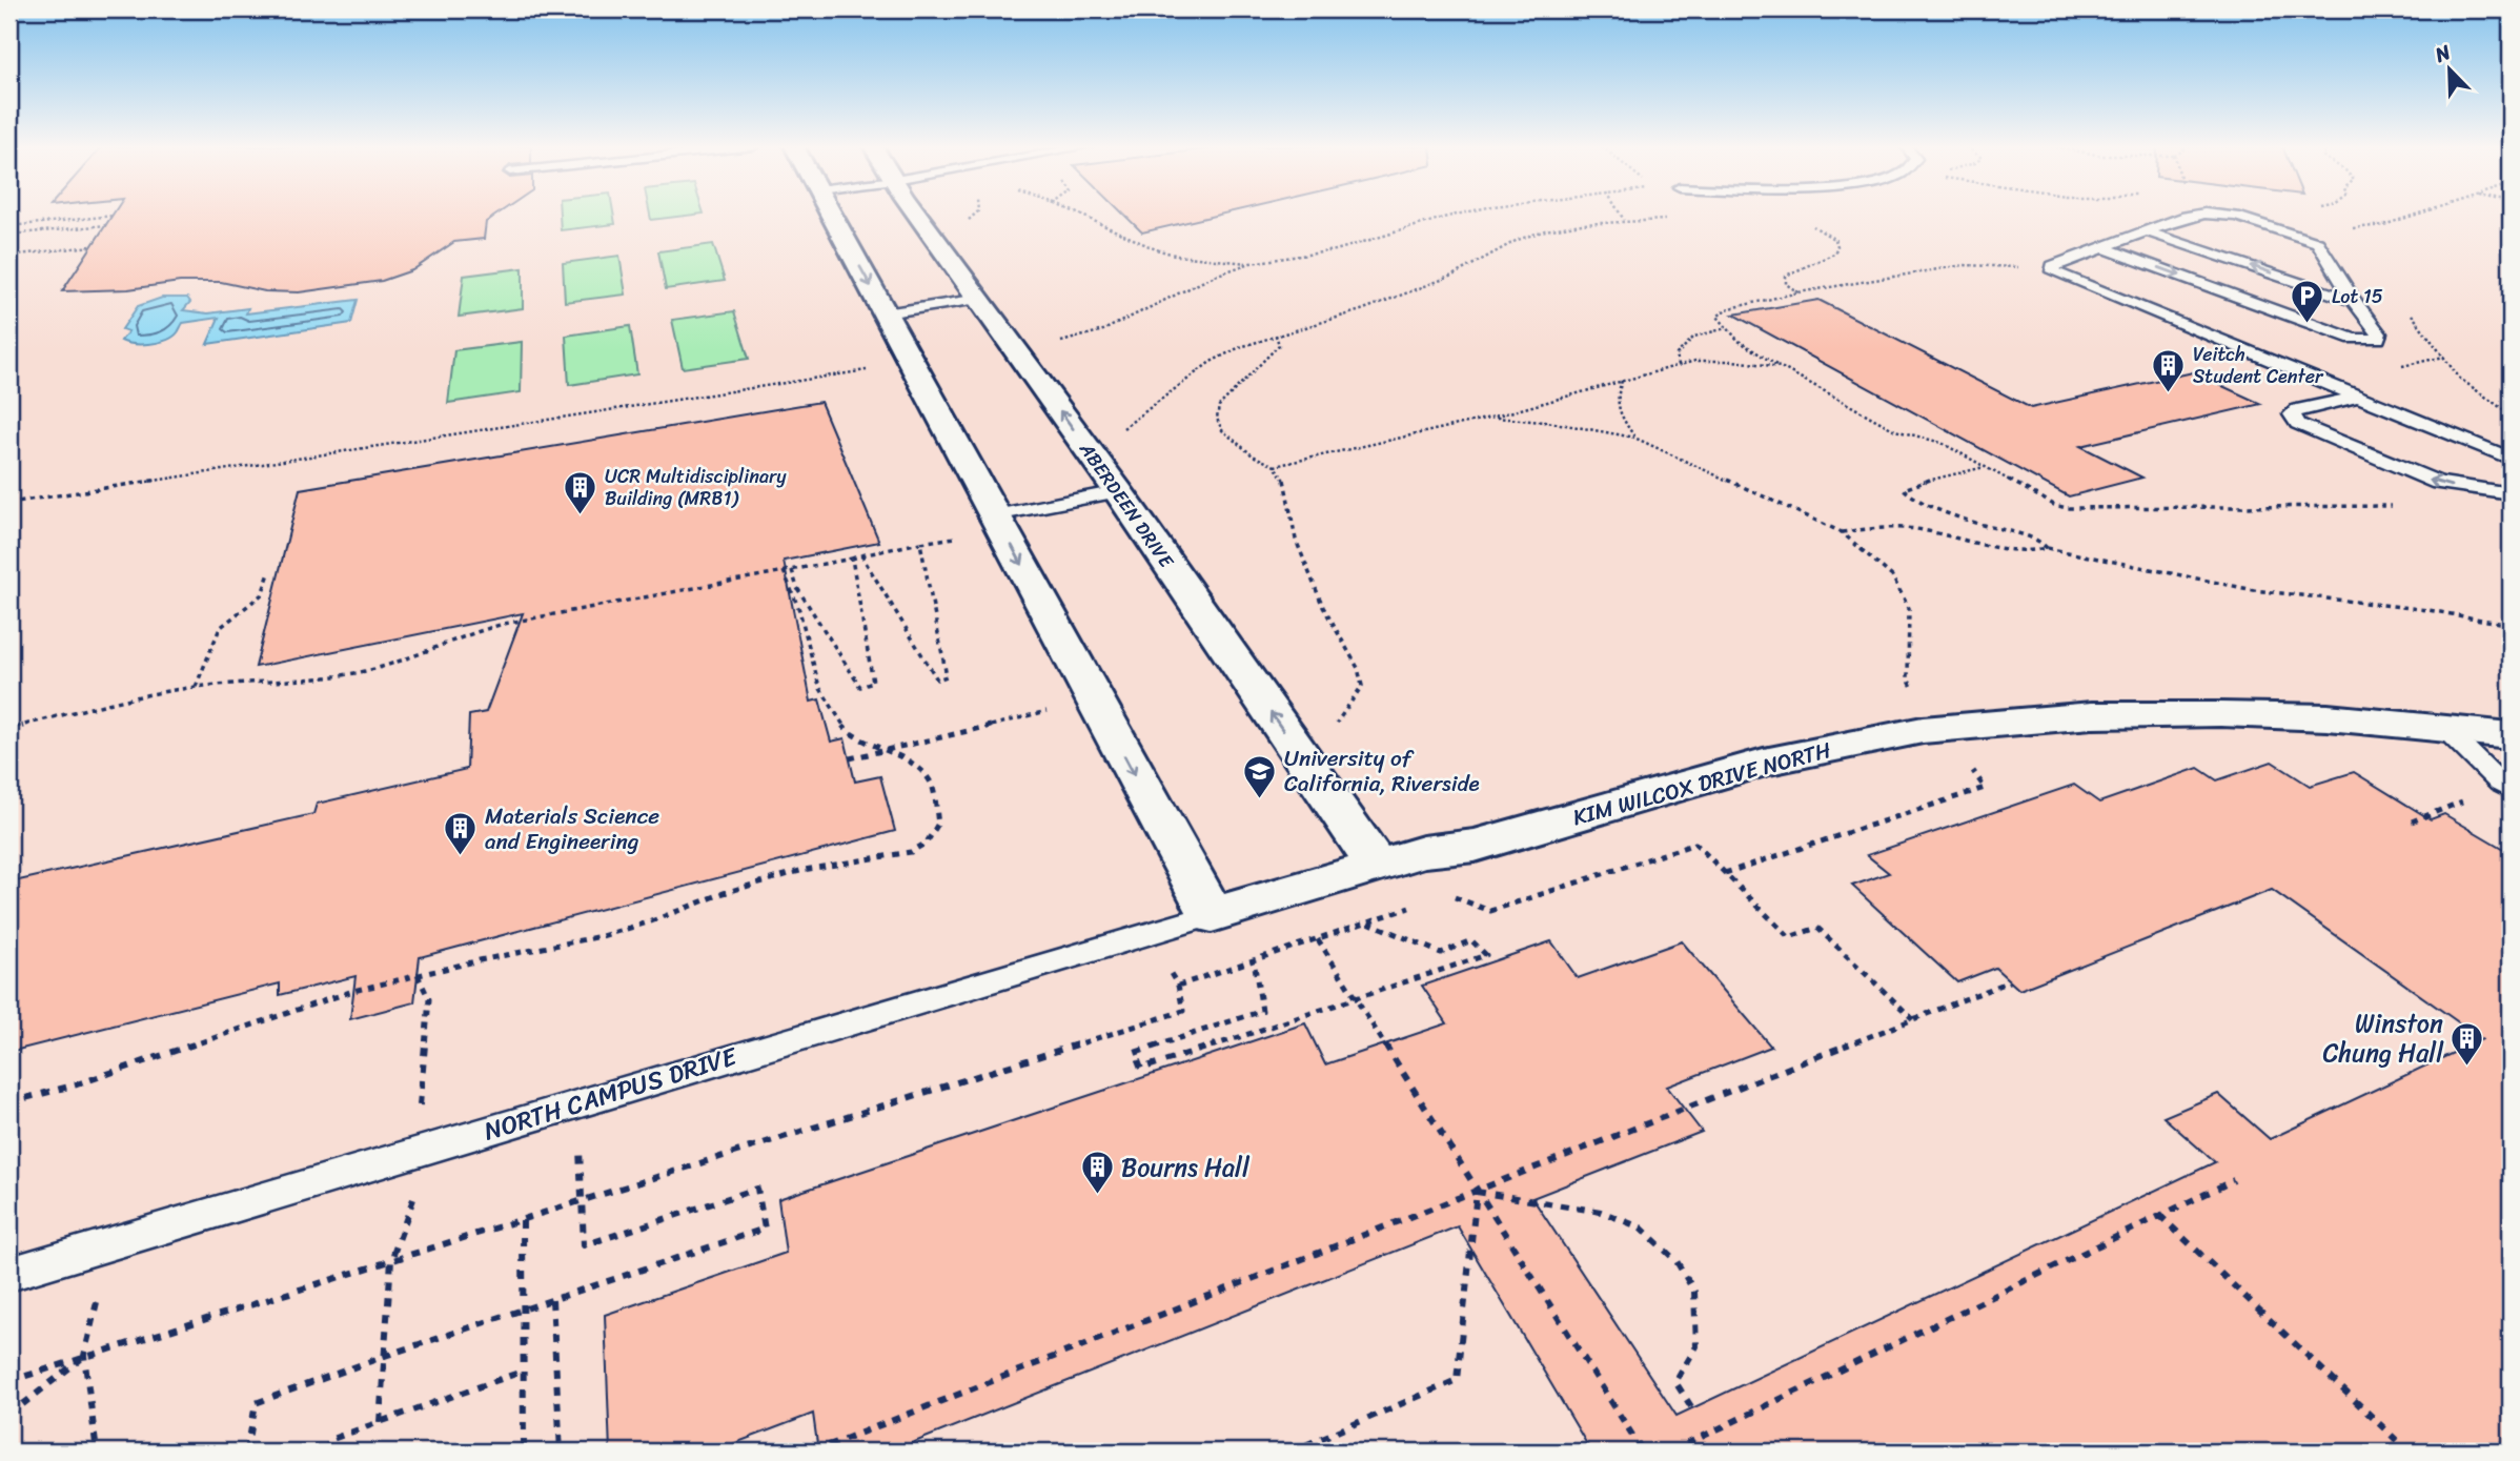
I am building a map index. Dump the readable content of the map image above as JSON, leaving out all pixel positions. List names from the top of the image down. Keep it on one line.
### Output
{"streets":{"street":["ABERDEEN DRIVE","KIM WILCOX DRIVE NORTH"],"lane":["NORTH CAMPUS DRIVE"]},"crossings":[["ABERDEEN DRIVE","KIM WILCOX DRIVE NORTH"],["KIM WILCOX DRIVE NORTH","NORTH CAMPUS DRIVE"]],"places":{"parking":["Lot 15"],"building":["Veitch Student Center","UCR Multidisciplinary Building (MRB1)","Materials Science and Engineering","Winston Chung Hall","Bourns Hall"],"school or university":["University of California, Riverside"]},"north":"top left"}
